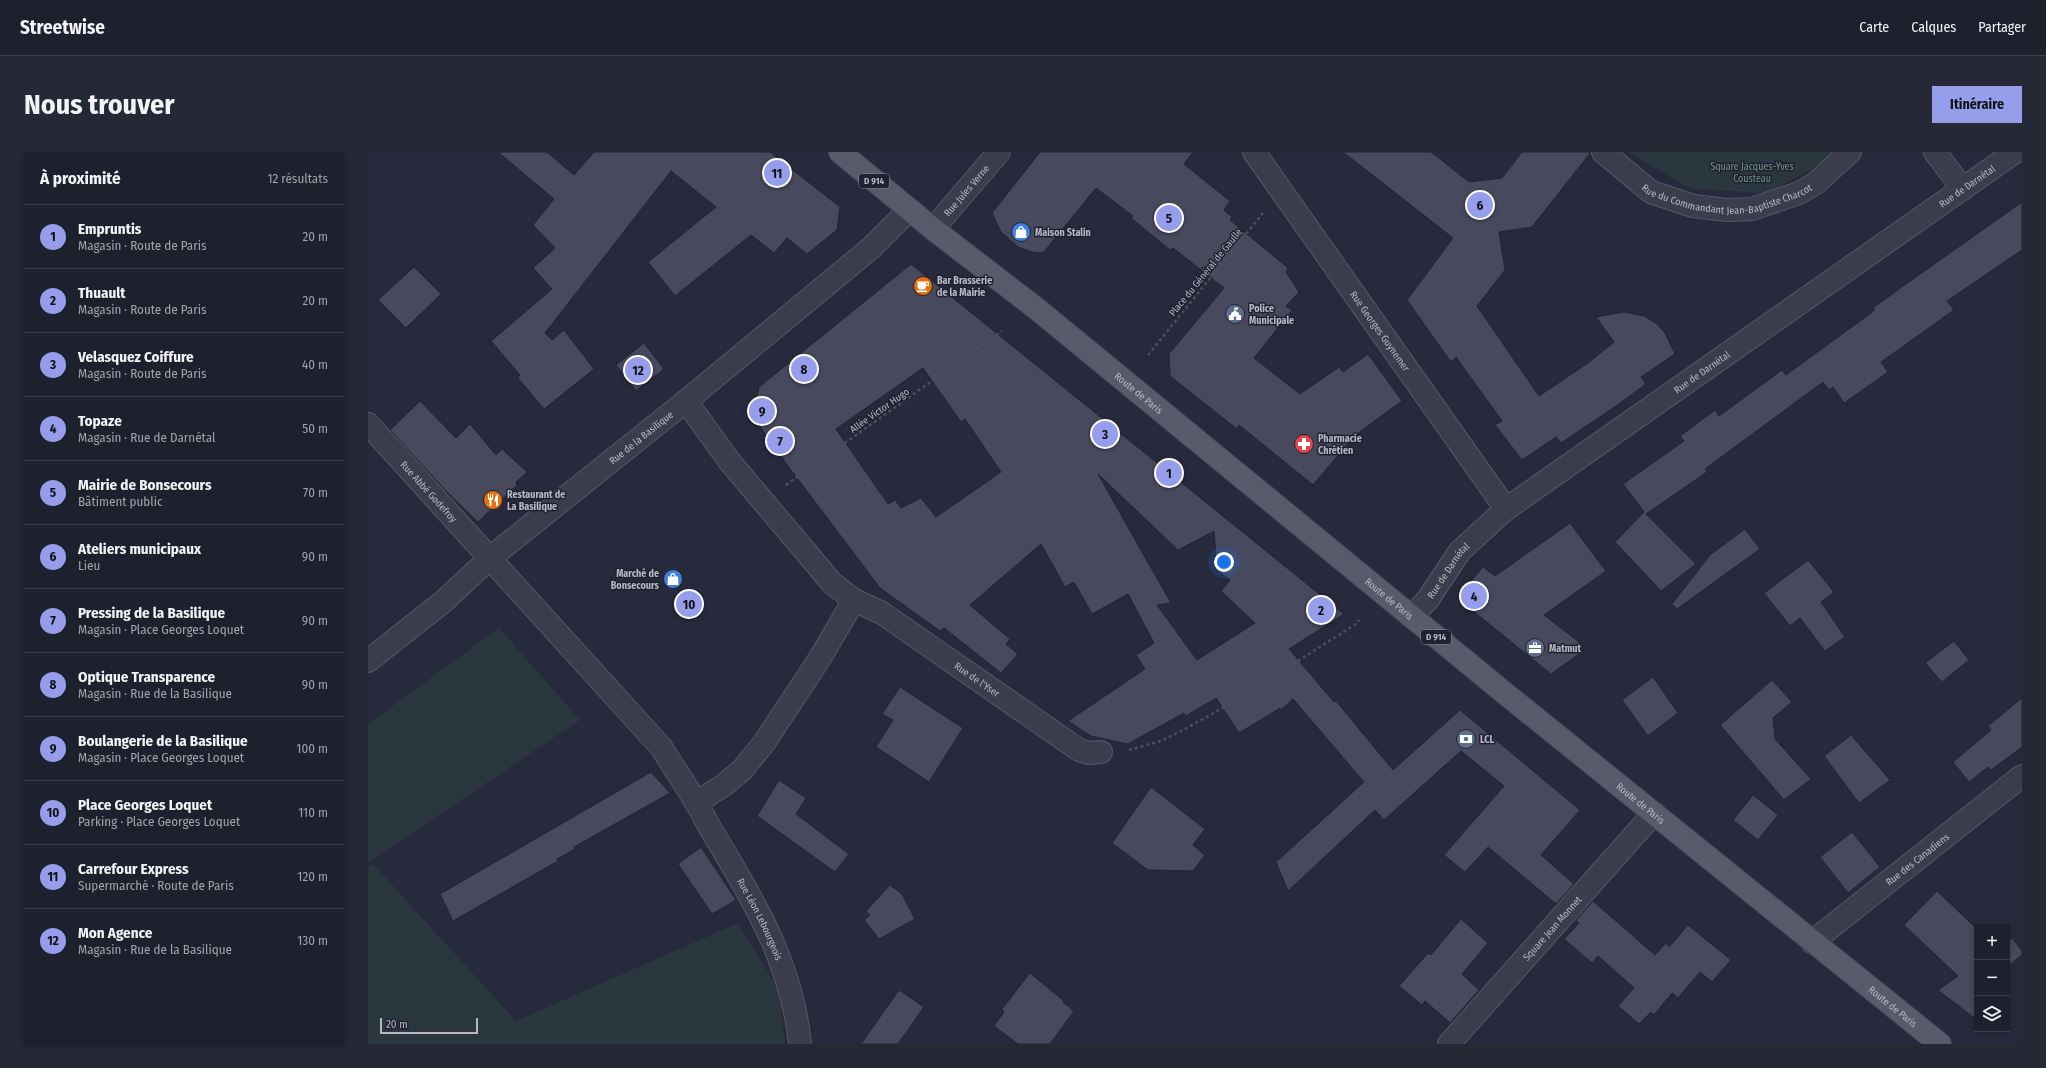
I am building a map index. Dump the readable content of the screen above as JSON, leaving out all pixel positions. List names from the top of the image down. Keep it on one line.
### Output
{"streets":{"main road":["D 914","Route de Paris"],"street":["Rue du Commandant Jean-Baptiste Charcot","Rue de Darnétal","Rue Jules Verne","Rue Georges Guynemer","Rue de la Basilique","Rue Abbé Godefroy","Rue de l'Yser","Rue des Canadiens","Rue Léon Lebourgeois","Square Jean Monnet"],"path":["Place du Général de Gaulle","Allée Victor Hugo"]},"crossings":[["Rue de Darnétal","Rue Georges Guynemer"],["Rue de Darnétal","Route de Paris"],["Rue Jules Verne","Route de Paris"],["Route de Paris","Rue de la Basilique"],["Route de Paris","Rue des Canadiens"],["Route de Paris","Square Jean Monnet"],["Allée Victor Hugo","Rue de l'Yser"],["Rue de la Basilique","Rue Abbé Godefroy"],["Rue de la Basilique","Rue de l'Yser"],["Rue Abbé Godefroy","Rue Léon Lebourgeois"]],"parks":["Square Jacques-Yves Cousteau"],"places":{"shop":["Maison Stalin","Marché de Bonsecours"],"cafe":["Bar Brasserie de la Mairie"],"public building":["Police Municipale"],"pharmacy":["Pharmacie Chrétien"],"restaurant":["Restaurant de La Basilique"],"office":["Matmut"],"bank":["LCL"]},"scale_bar":"20 m","page":{"header":"Streetwise","nav":["Carte","Calques","Partager"],"buttons":"Itinéraire","title":"Nous trouver","heading":["À proximité","12 résultats"],"pins":["11","6","5","8","12","9","3","7","1","4","10","2"],"list":[{"mark":"1","name":"Empruntis","note":"Magasin · Route de Paris","value":"20 m"},{"mark":"2","name":"Thuault","note":"Magasin · Route de Paris","value":"20 m"},{"mark":"3","name":"Velasquez Coiffure","note":"Magasin · Route de Paris","value":"40 m"},{"mark":"4","name":"Topaze","note":"Magasin · Rue de Darnétal","value":"50 m"},{"mark":"5","name":"Mairie de Bonsecours","note":"Bâtiment public","value":"70 m"},{"mark":"6","name":"Ateliers municipaux","note":"Lieu","value":"90 m"},{"mark":"7","name":"Pressing de la Basilique","note":"Magasin · Place Georges Loquet","value":"90 m"},{"mark":"8","name":"Optique Transparence","note":"Magasin · Rue de la Basilique","value":"90 m"},{"mark":"9","name":"Boulangerie de la Basilique","note":"Magasin · Place Georges Loquet","value":"100 m"},{"mark":"10","name":"Place Georges Loquet","note":"Parking · Place Georges Loquet","value":"110 m"},{"mark":"11","name":"Carrefour Express","note":"Supermarché · Route de Paris","value":"120 m"},{"mark":"12","name":"Mon Agence","note":"Magasin · Rue de la Basilique","value":"130 m"}],"map_buttons":["+","−"],"scale":"20 m"}}
